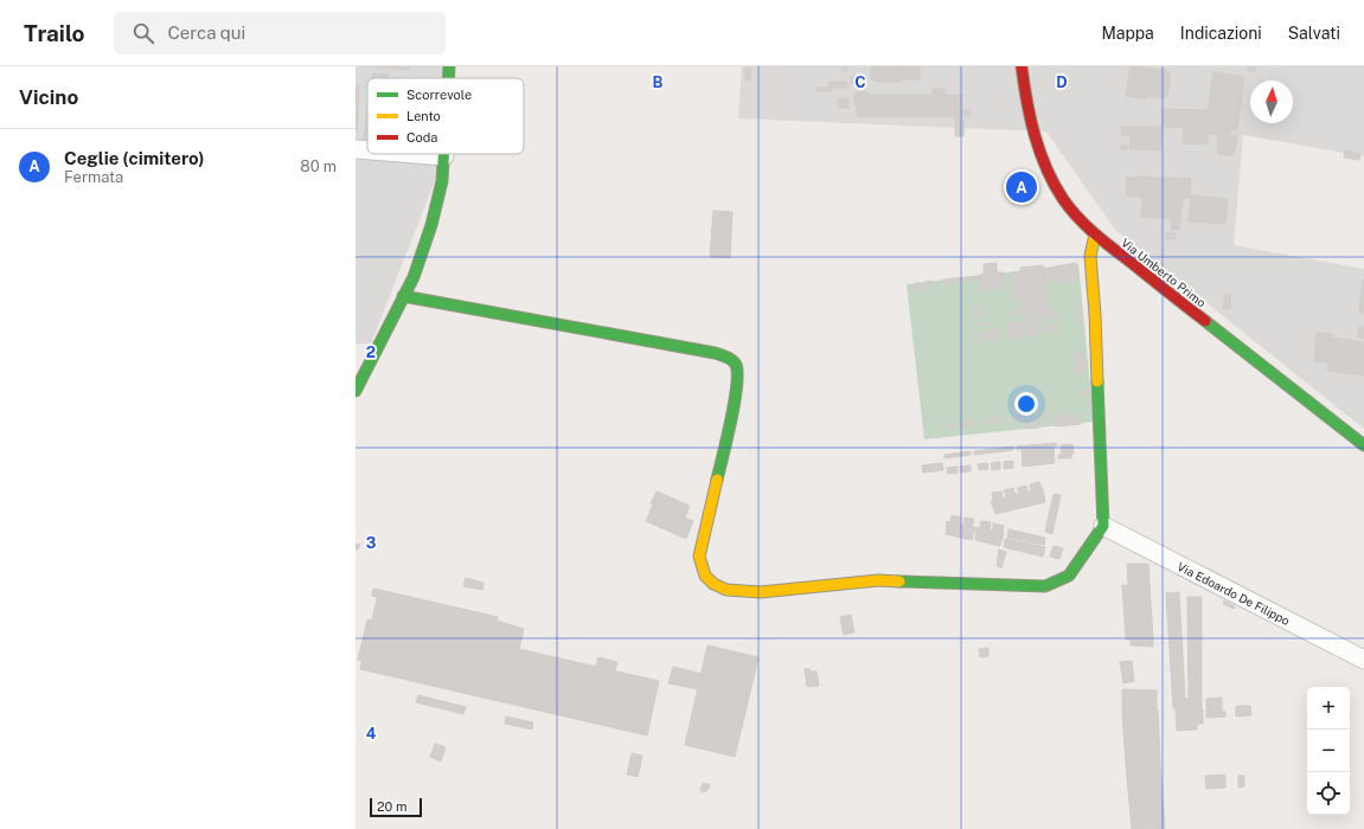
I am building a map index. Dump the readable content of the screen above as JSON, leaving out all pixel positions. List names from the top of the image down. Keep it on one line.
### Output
{"streets":{"street":["Via Umberto Primo","Via Edoardo De Filippo"]},"legend":["Scorrevole","Lento","Coda"],"scale_bar":"20 m","north":"top","page":{"header":"Trailo","search":"Cerca qui","nav":["Mappa","Indicazioni","Salvati"],"heading":"Vicino","list":[{"mark":"A","name":"Ceglie (cimitero)","note":"Fermata","value":"80 m"}],"pins":"A","map_buttons":["+","−"],"scale":"20 m"},"grid":{"columns":["B","C","D"],"rows":["2","3","4"]}}
